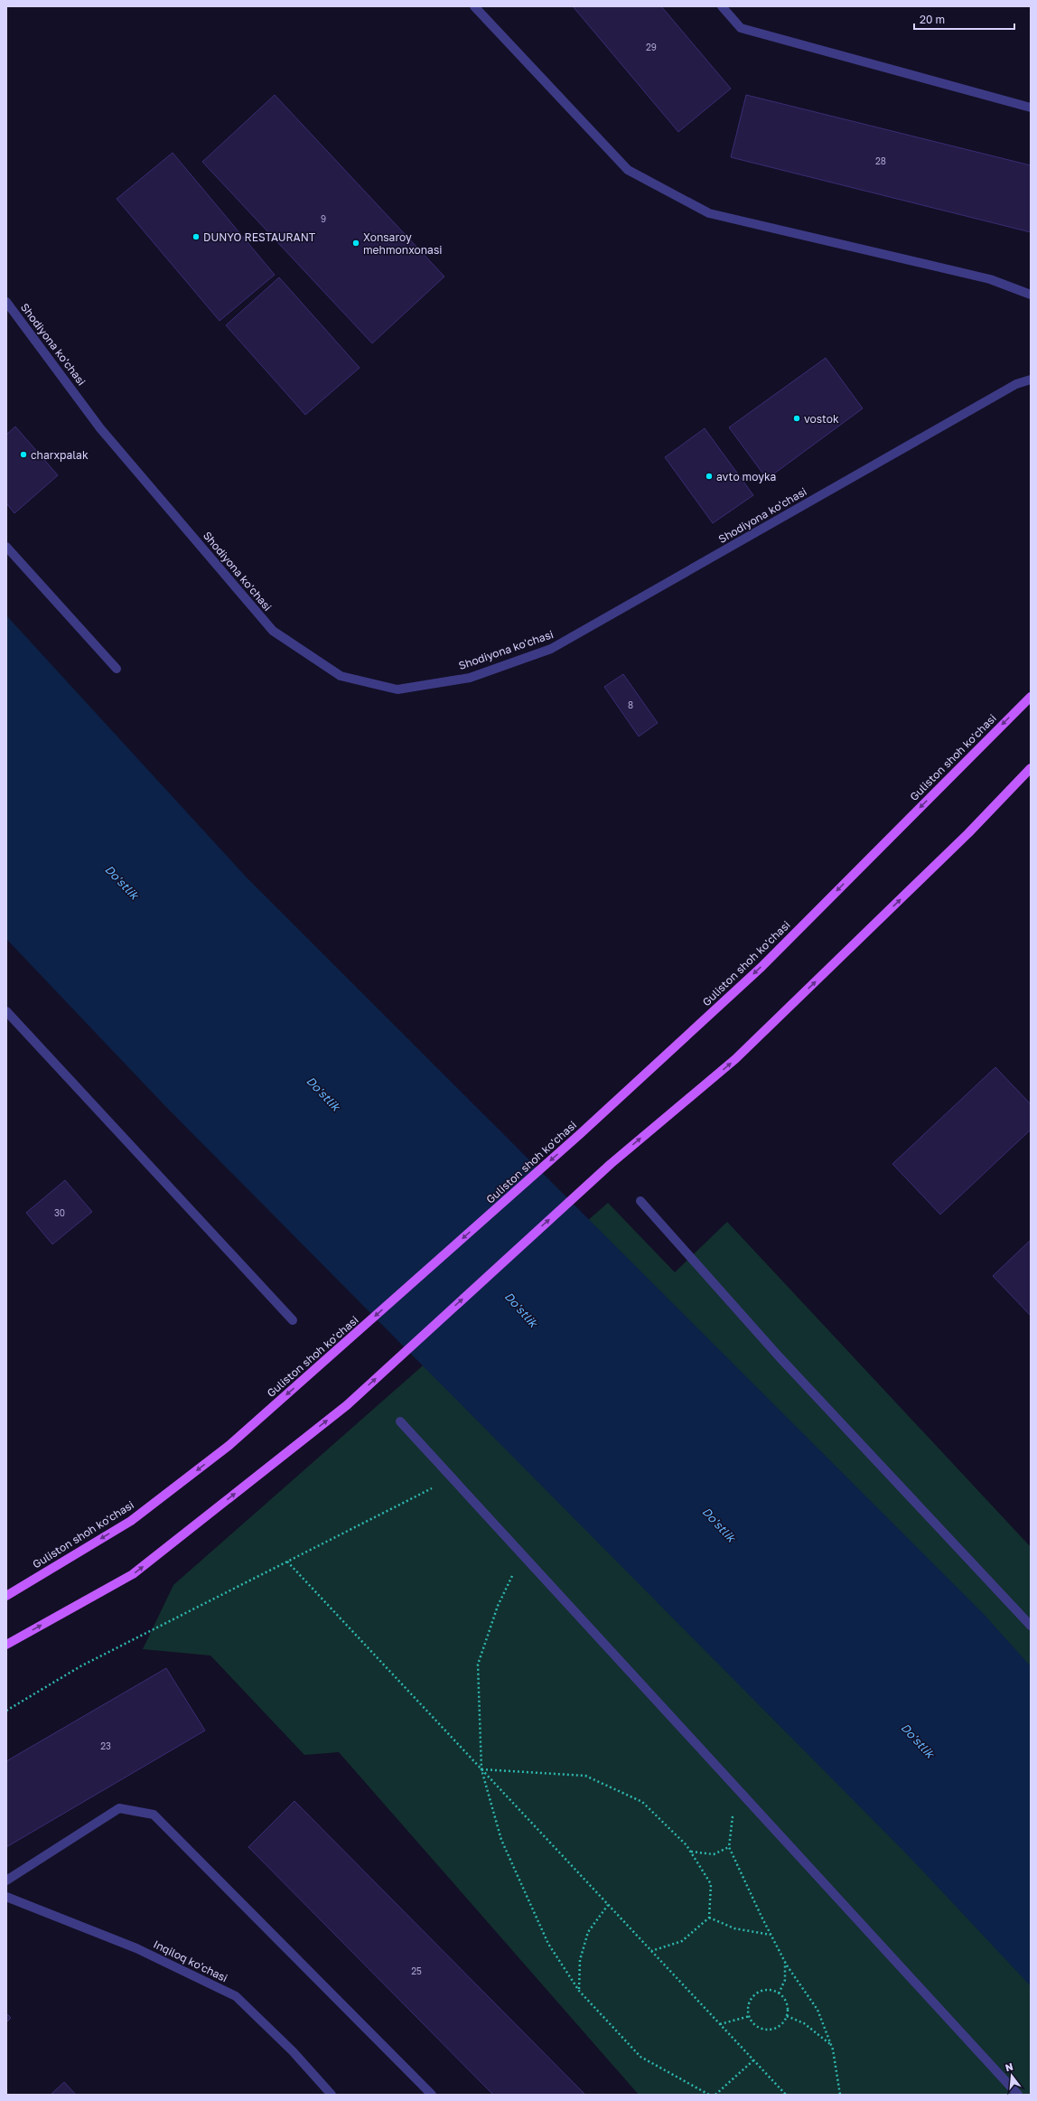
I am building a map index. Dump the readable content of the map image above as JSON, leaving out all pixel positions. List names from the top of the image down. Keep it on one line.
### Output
{"streets":{"main road":["Guliston shoh ko'chasi"],"street":["Shodiyona ko'chasi","Inqiloq ko'chasi"]},"water":["Do'stlik"],"places":["DUNYO RESTAURANT","Xonsaroy mehmonxonasi","vostok","charxpalak","avto moyka"],"house_numbers":["29","28","9","8","30","23","25"],"scale_bar":"20 m","north":"top"}
